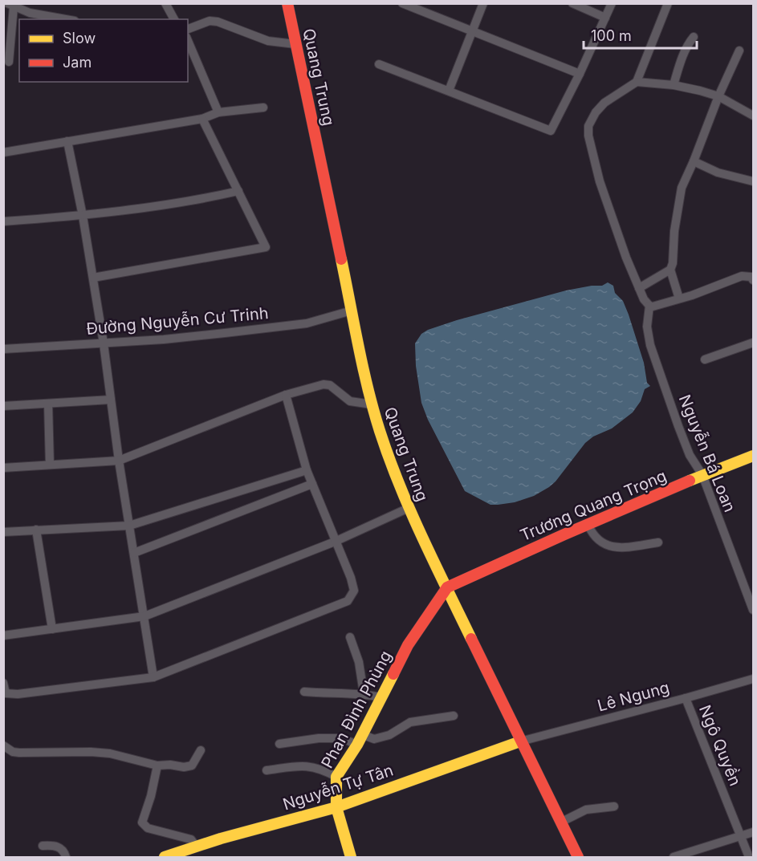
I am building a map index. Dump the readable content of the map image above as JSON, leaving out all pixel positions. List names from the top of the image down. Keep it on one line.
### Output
{"streets":{"street":["Quang Trung","Đường Nguyễn Cư Trinh","Nguyễn Bá Loan","Trương Quang Trọng","Lê Ngung","Phan Đình Phùng","Ngô Quyền","Nguyễn Tự Tân"]},"crossings":[["Quang Trung","Đường Nguyễn Cư Trinh"],["Quang Trung","Trương Quang Trọng"],["Quang Trung","Lê Ngung"],["Quang Trung","Phan Đình Phùng"],["Quang Trung","Nguyễn Tự Tân"],["Nguyễn Bá Loan","Trương Quang Trọng"],["Trương Quang Trọng","Phan Đình Phùng"],["Lê Ngung","Ngô Quyền"],["Lê Ngung","Nguyễn Tự Tân"],["Phan Đình Phùng","Nguyễn Tự Tân"]],"legend":["Slow","Jam"],"scale_bar":"100 m"}
